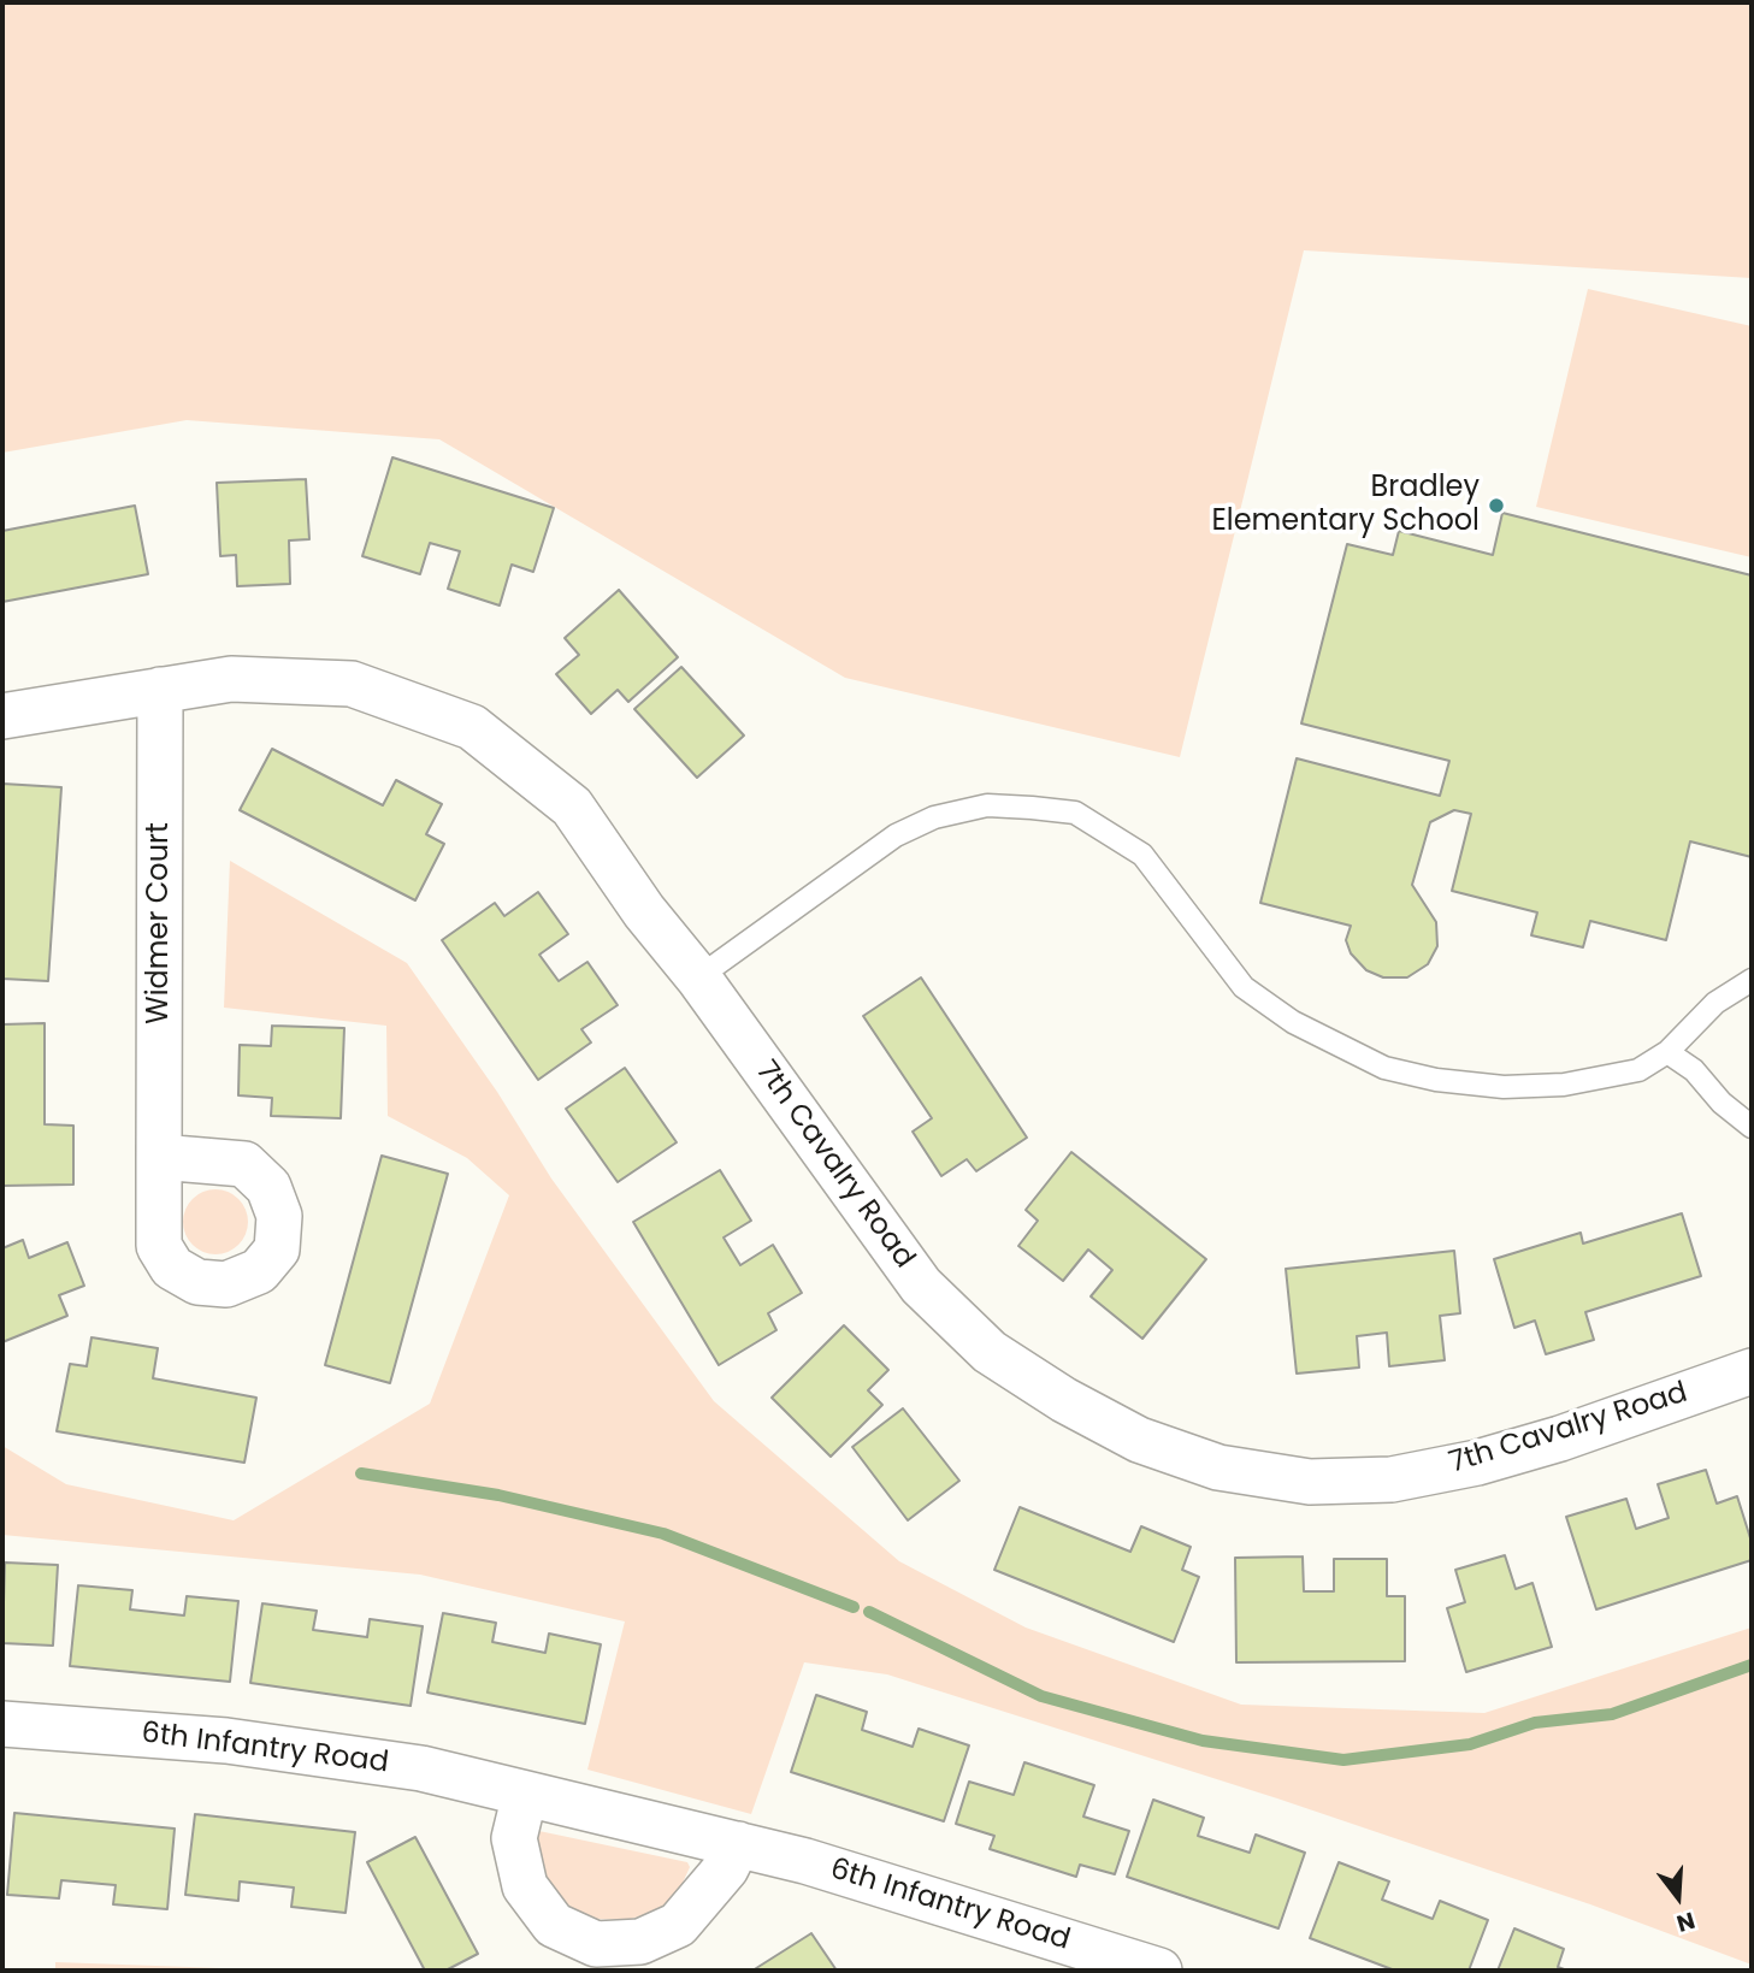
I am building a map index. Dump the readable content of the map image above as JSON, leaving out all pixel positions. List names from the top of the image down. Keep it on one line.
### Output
{"streets":{"street":["Widmer Court","7th Cavalry Road","6th Infantry Road"]},"crossings":[["Widmer Court","7th Cavalry Road"]],"places":["Bradley Elementary School"],"north":"bottom"}
